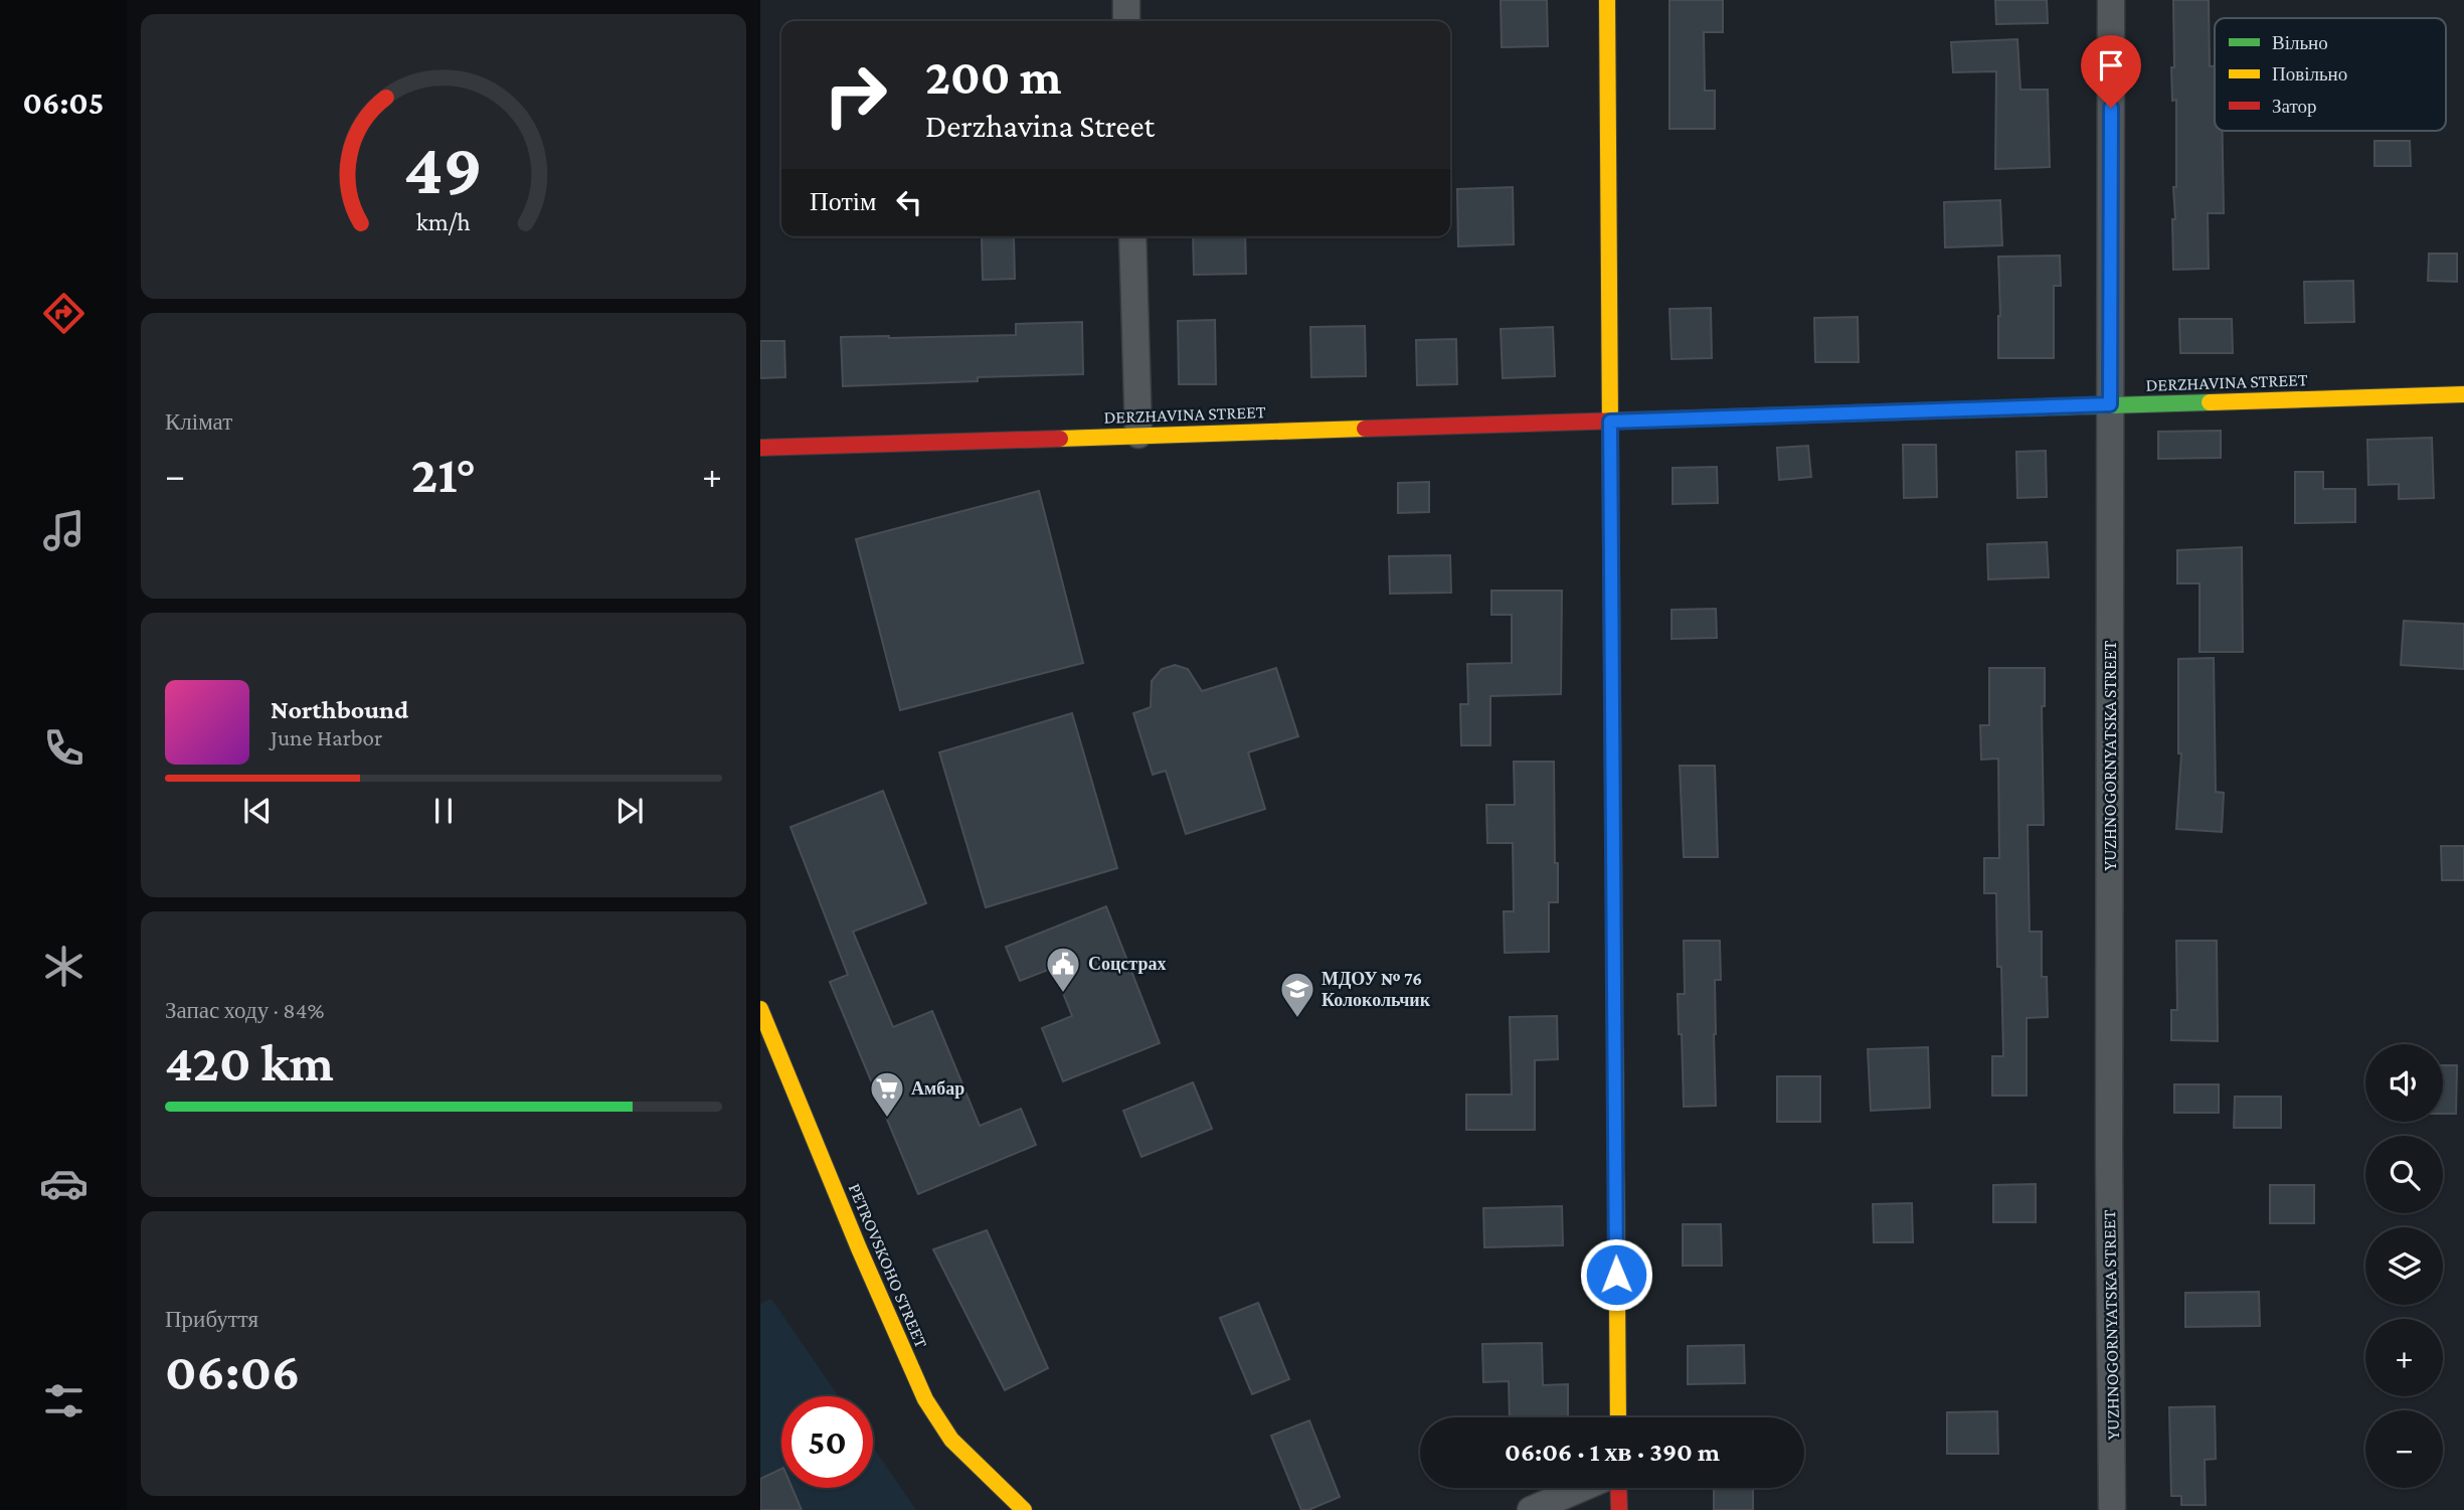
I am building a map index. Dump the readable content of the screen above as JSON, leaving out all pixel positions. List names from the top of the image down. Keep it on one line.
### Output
{"streets":{"main road":["DERZHAVINA STREET","PETROVSKOHO STREET"],"street":["YUZHNOGORNYATSKA STREET"]},"crossings":[["DERZHAVINA STREET","YUZHNOGORNYATSKA STREET"]],"places":{"public building":["Соцстрах"],"school or university":["МДОУ № 76 Колокольчик"],"supermarket":["Амбар"]},"legend":["Вільно","Повільно","Затор"],"page":{"tabs":"06:05","turn":["200 m","Derzhavina Street"],"then":"Потім","tile":["Клімат",["Запас ходу · 84%","420 km"],["Прибуття","06:06"]],"heat":["−","21°","+"],"song":["Northbound","June Harbor"],"map_buttons":["+","−"],"limit":"50","trip":"06:06 · 1 хв · 390 m","gauge":["49","km/h"]}}
